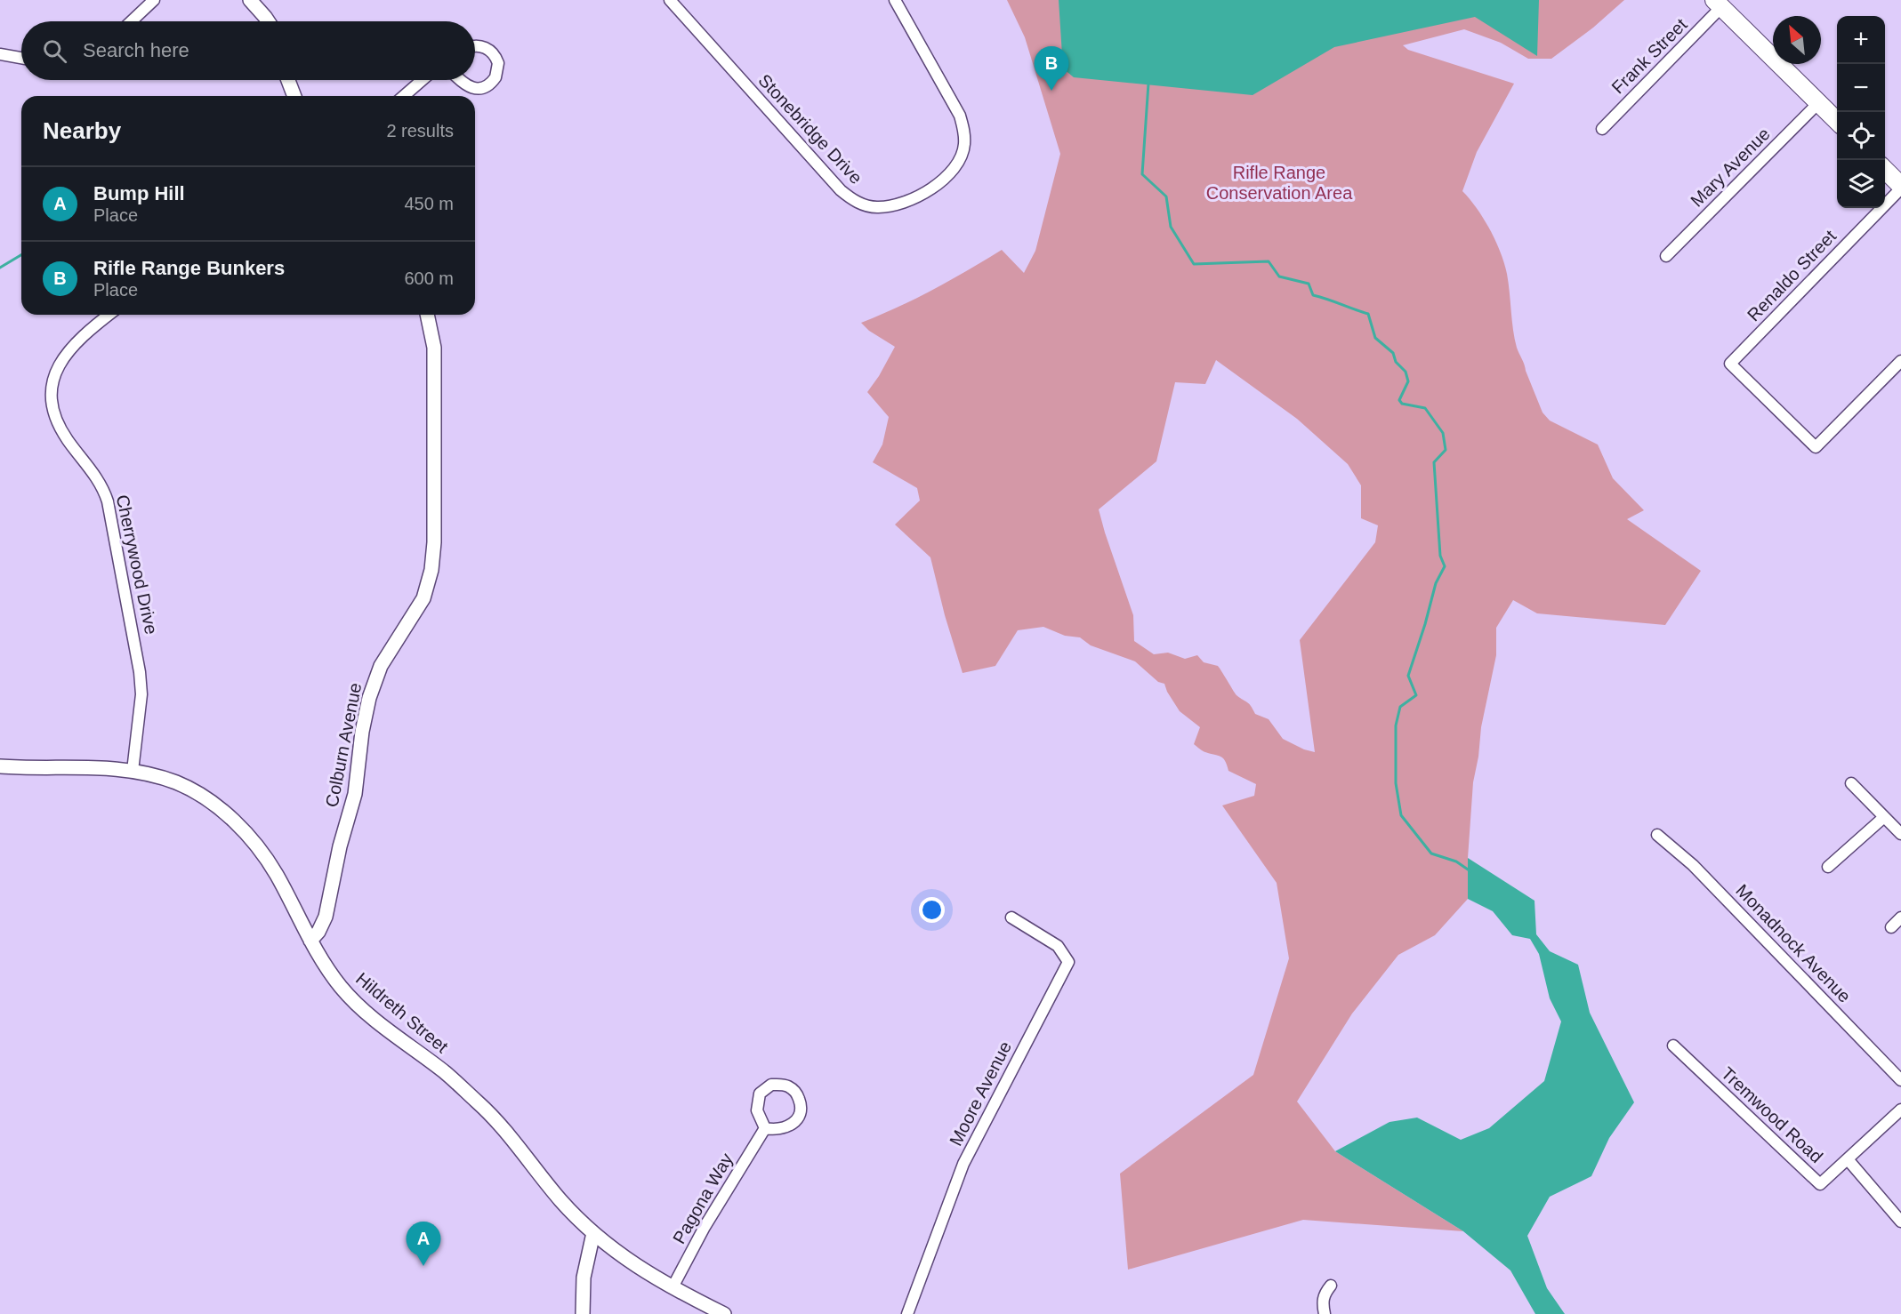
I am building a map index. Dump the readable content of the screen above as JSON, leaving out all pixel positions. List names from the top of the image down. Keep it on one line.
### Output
{"streets":{"street":["Frank Street","Stonebridge Drive","Mary Avenue","Renaldo Street","Cherrywood Drive","Colburn Avenue","Monadnock Avenue","Hildreth Street","Moore Avenue","Tremwood Road","Pagona Way"]},"crossings":[["Cherrywood Drive","Hildreth Street"],["Colburn Avenue","Hildreth Street"],["Hildreth Street","Pagona Way"]],"parks":["Rifle Range Conservation Area"],"north":"top left","page":{"map_buttons":["+","−"],"search":"Search here","pins":["B","A"],"heading":["Nearby","2 results"],"list":[{"mark":"A","name":"Bump Hill","note":"Place","value":"450 m"},{"mark":"B","name":"Rifle Range Bunkers","note":"Place","value":"600 m"}]}}
